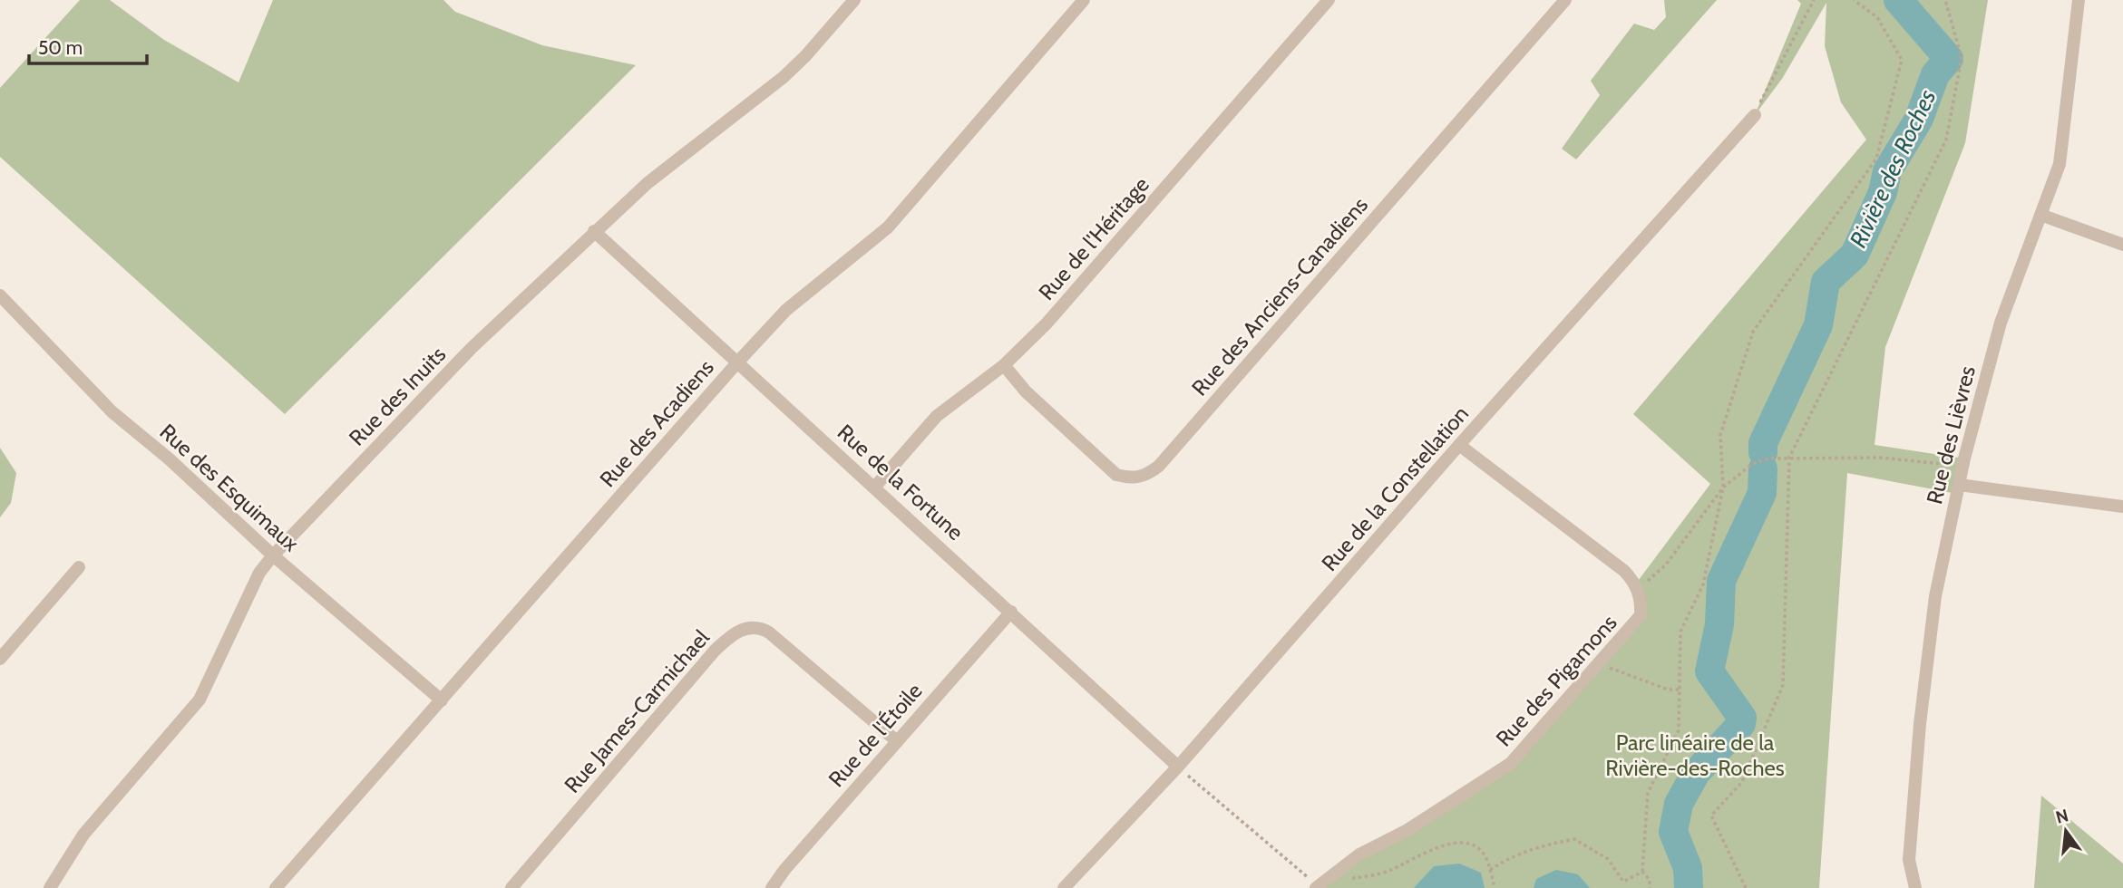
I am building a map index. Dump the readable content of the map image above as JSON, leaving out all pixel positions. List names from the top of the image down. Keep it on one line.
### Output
{"streets":{"street":["Rue de l'Héritage","Rue des Anciens-Canadiens","Rue des Inuits","Rue des Acadiens","Rue des Lièvres","Rue de la Fortune","Rue des Esquimaux","Rue de la Constellation","Rue des Pigamons","Rue James-Carmichael","Rue de l'Étoile"]},"crossings":[["Rue de l'Héritage","Rue des Anciens-Canadiens"],["Rue de l'Héritage","Rue de la Fortune"],["Rue des Inuits","Rue de la Fortune"],["Rue des Inuits","Rue des Esquimaux"],["Rue des Acadiens","Rue de la Fortune"],["Rue des Acadiens","Rue des Esquimaux"],["Rue de la Fortune","Rue de la Constellation"],["Rue de la Fortune","Rue de l'Étoile"],["Rue James-Carmichael","Rue de l'Étoile"]],"water":["Rivière des Roches"],"parks":["Parc linéaire de la Rivière-des-Roches"],"scale_bar":"50 m","north":"top"}
